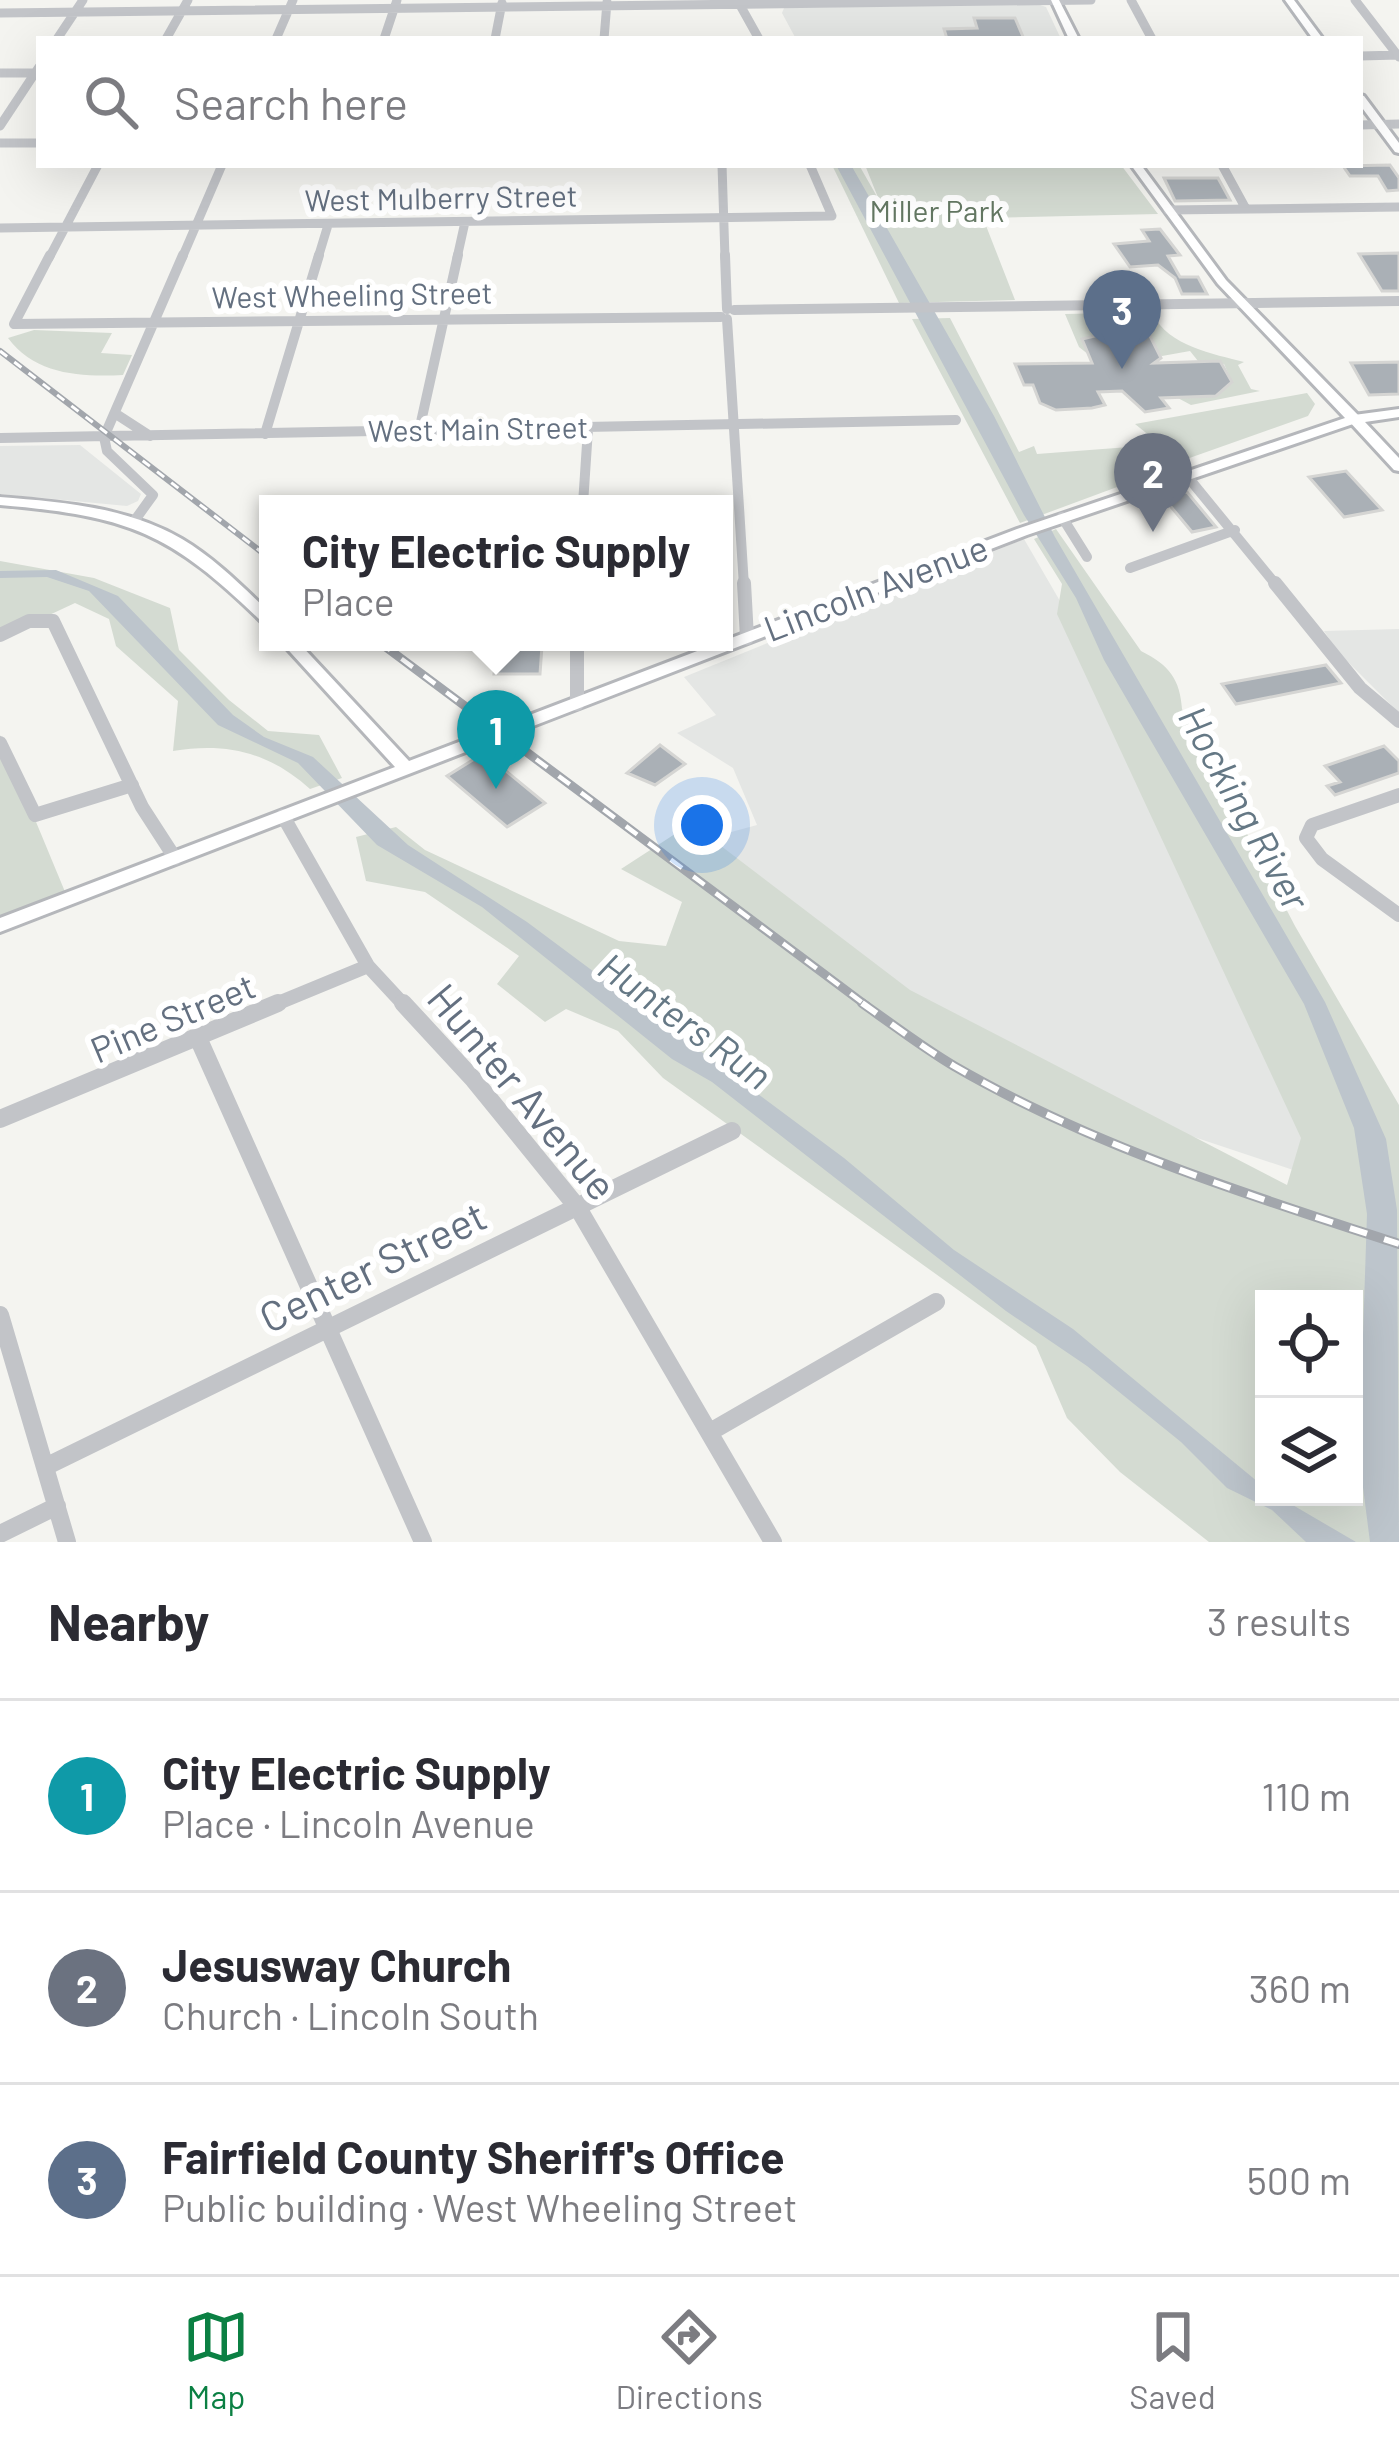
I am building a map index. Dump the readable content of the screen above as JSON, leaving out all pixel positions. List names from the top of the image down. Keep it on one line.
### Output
{"streets":{"main road":["Lincoln Avenue"],"street":["West Mulberry Street","West Wheeling Street","West Main Street","Pine Street","Hunter Avenue","Center Street"]},"crossings":[["West Mulberry Street","West Wheeling Street"],["Lincoln Avenue","Hunter Avenue"],["Pine Street","Hunter Avenue"],["Hunter Avenue","Center Street"]],"water":["Hocking River","Hunters Run"],"parks":["Miller Park"],"page":{"search":"Search here","pins":["3","2","1"],"popup":["City Electric Supply","Place"],"heading":["Nearby","3 results"],"list":[{"mark":"1","name":"City Electric Supply","note":"Place · Lincoln Avenue","value":"110 m"},{"mark":"2","name":"Jesusway Church","note":"Church · Lincoln South","value":"360 m"},{"mark":"3","name":"Fairfield County Sheriff's Office","note":"Public building · West Wheeling Street","value":"500 m"}],"nav":["Map","Directions","Saved"]}}
